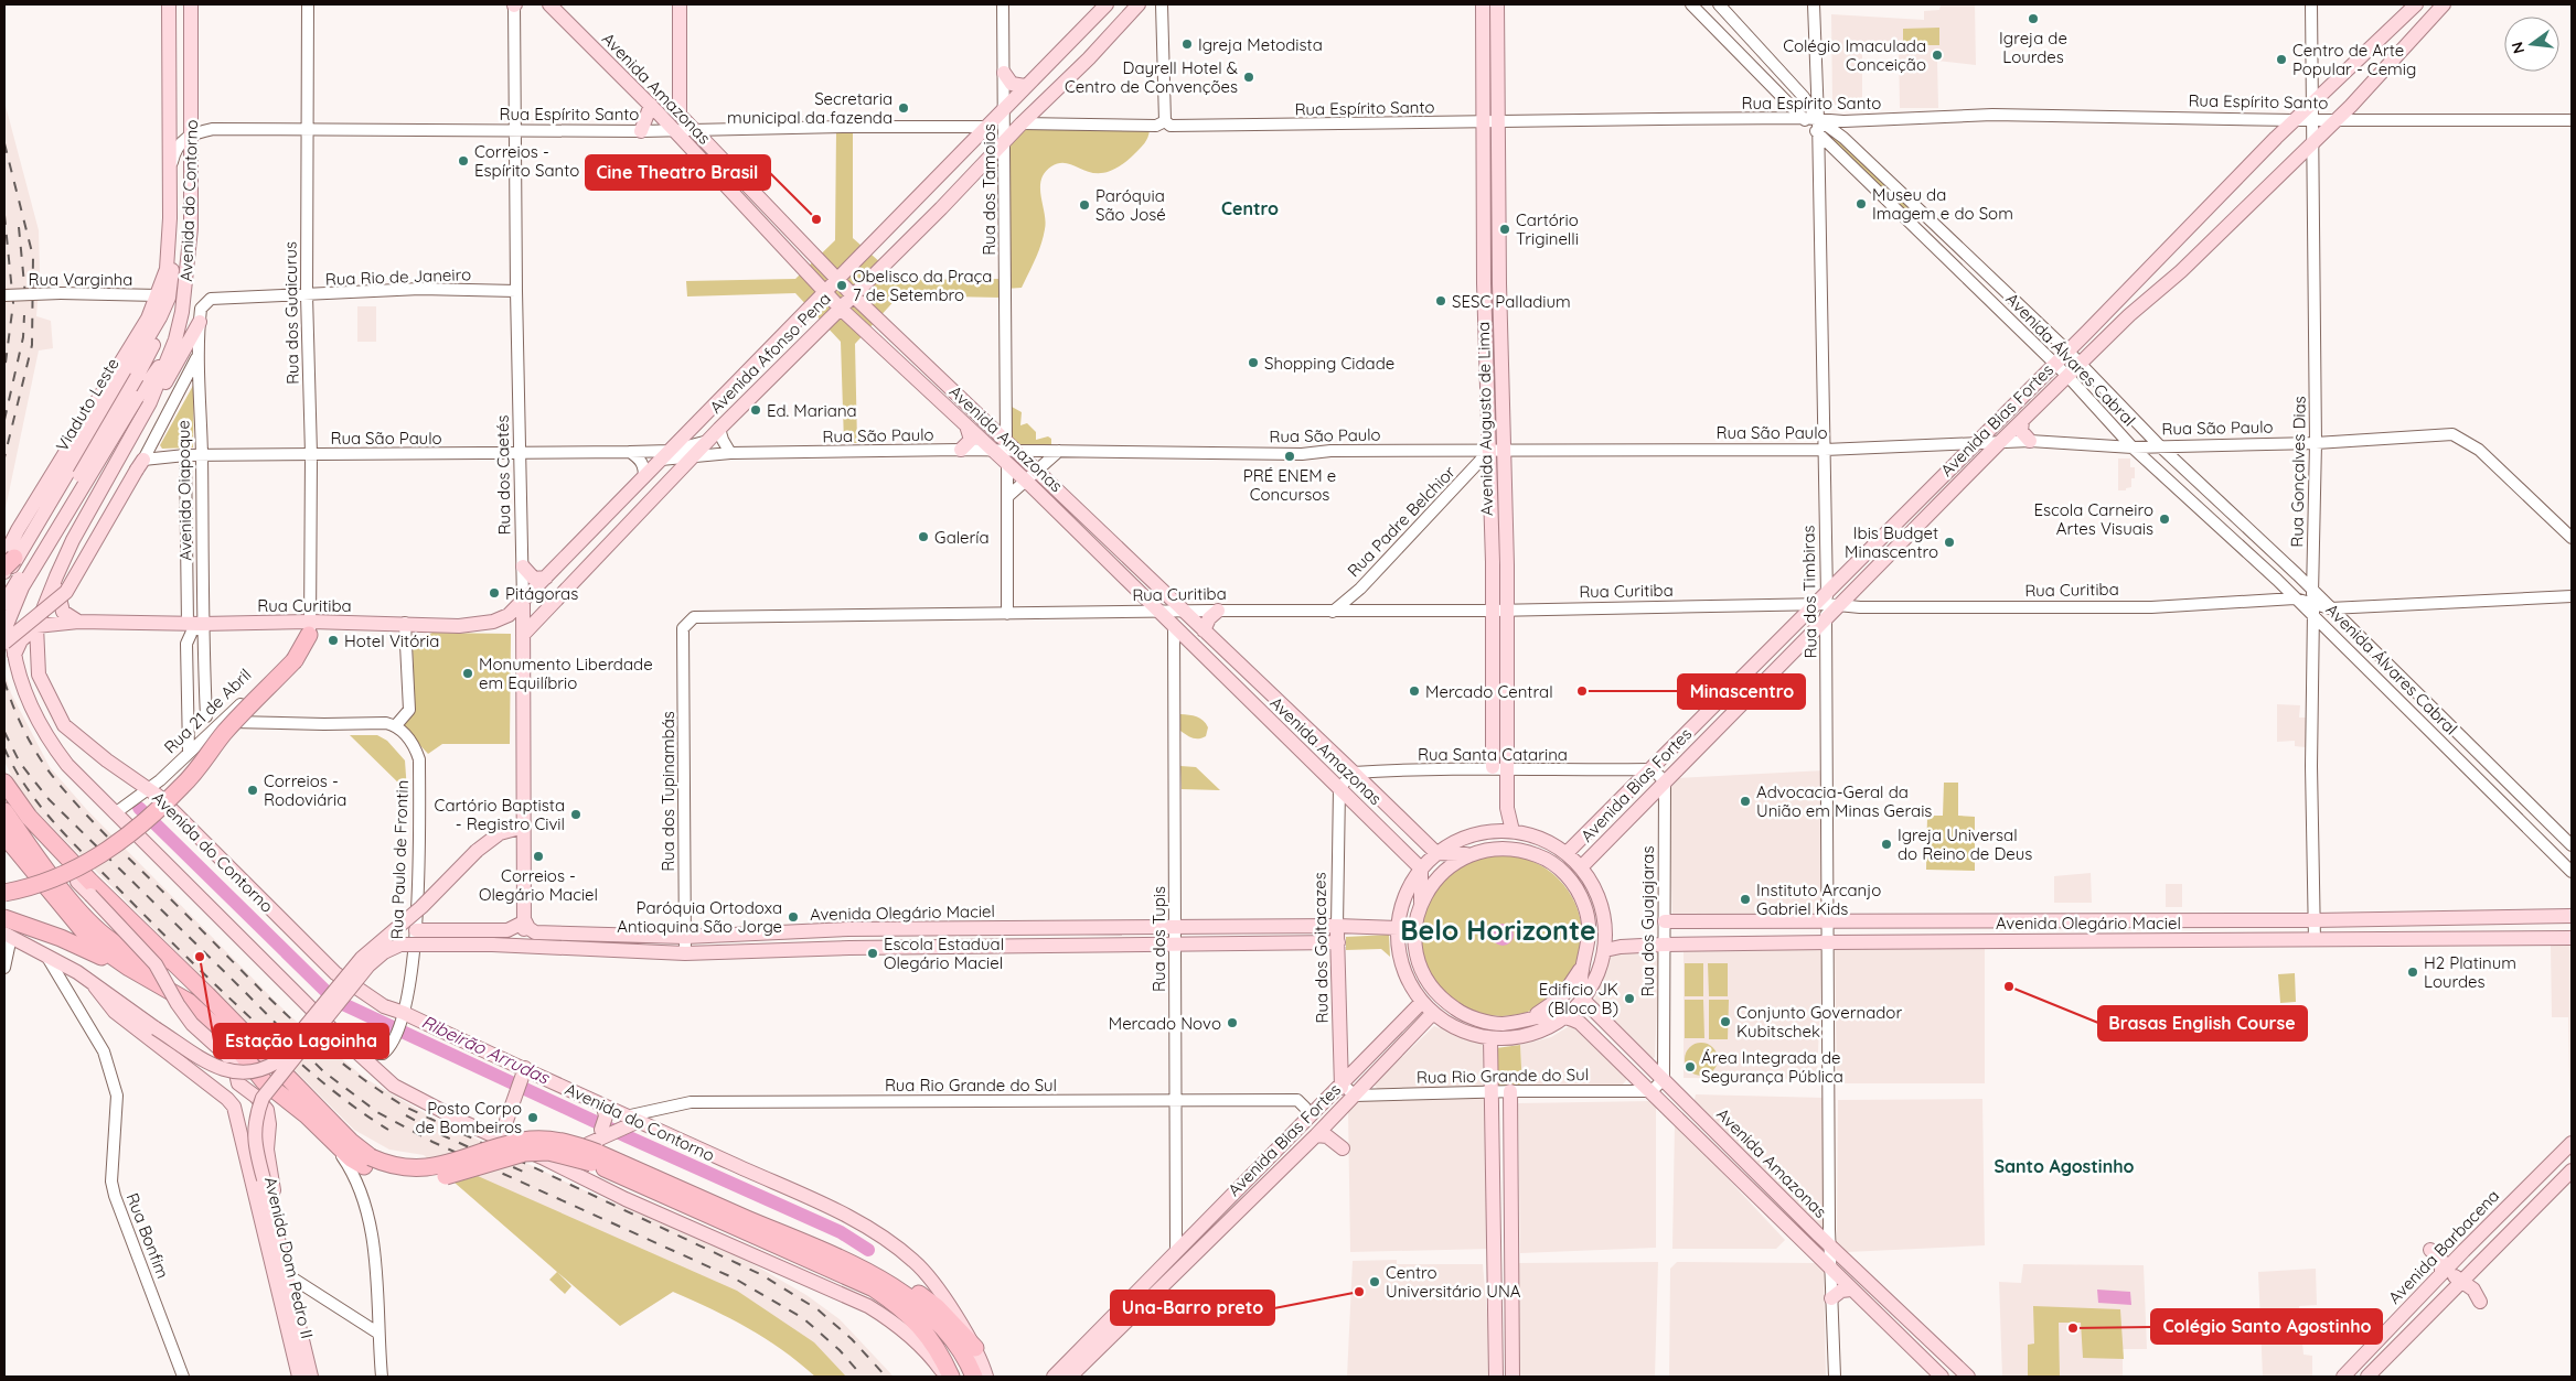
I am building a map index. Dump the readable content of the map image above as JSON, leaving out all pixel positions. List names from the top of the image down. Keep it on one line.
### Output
{"streets":{"highway":["Avenida do Contorno"],"main road":["Avenida Amazonas","Avenida Afonso Pena","Viaduto Leste","Avenida Augusto de Lima","Avenida Bias Fortes","Rua dos Caetés","Rua Curitiba","Avenida Olegário Maciel","Rua dos Goitacazes","Avenida Barbacena","Avenida Dom Pedro II"],"street":["Rua Espírito Santo","Rua dos Tamoios","Rua Rio de Janeiro","Rua Varginha","Rua dos Guaicurus","Avenida Álvares Cabral","Rua São Paulo","Rua Gonçalves Dias","Avenida Oiapoque","Rua Padre Belchior","Rua dos Timbiras","Rua 21 de Abril","Rua Santa Catarina","Rua dos Tupinambás","Rua Paulo de Frontin","Rua dos Guajajaras","Rua dos Tupis","Rua Rio Grande do Sul","Rua Bonfim"]},"crossings":[["Avenida Amazonas","Rua Espírito Santo"],["Avenida Amazonas","Rua dos Tamoios"],["Avenida Amazonas","Avenida Afonso Pena"],["Avenida Amazonas","Rua São Paulo"],["Avenida Amazonas","Rua Curitiba"],["Avenida Amazonas","Rua dos Timbiras"],["Avenida Amazonas","Rua Santa Catarina"],["Avenida Amazonas","Rua dos Guajajaras"],["Avenida Amazonas","Rua dos Tupis"],["Avenida Amazonas","Rua dos Goitacazes"],["Avenida Amazonas","Rua Rio Grande do Sul"],["Rua Espírito Santo","Avenida do Contorno"],["Rua Espírito Santo","Rua dos Guaicurus"],["Rua Espírito Santo","Avenida Afonso Pena"],["Rua Espírito Santo","Avenida Álvares Cabral"],["Rua Espírito Santo","Avenida Augusto de Lima"],["Rua Espírito Santo","Avenida Bias Fortes"],["Rua Espírito Santo","Rua Gonçalves Dias"],["Rua Espírito Santo","Rua dos Caetés"],["Rua Espírito Santo","Rua dos Timbiras"],["Rua dos Tamoios","Avenida Afonso Pena"],["Rua dos Tamoios","Rua São Paulo"],["Avenida do Contorno","Rua Varginha"],["Avenida do Contorno","Viaduto Leste"],["Avenida do Contorno","Rua Curitiba"],["Avenida do Contorno","Rua 21 de Abril"],["Avenida do Contorno","Rua Paulo de Frontin"],["Avenida do Contorno","Rua Rio Grande do Sul"],["Rua Rio de Janeiro","Rua dos Guaicurus"],["Rua Rio de Janeiro","Rua dos Caetés"],["Rua Rio de Janeiro","Avenida Oiapoque"],["Rua dos Guaicurus","Rua São Paulo"],["Rua dos Guaicurus","Rua Curitiba"],["Rua dos Guaicurus","Rua 21 de Abril"],["Avenida Afonso Pena","Rua São Paulo"],["Avenida Afonso Pena","Rua dos Caetés"],["Avenida Afonso Pena","Rua Curitiba"],["Avenida Álvares Cabral","Avenida Bias Fortes"],["Avenida Álvares Cabral","Rua São Paulo"],["Avenida Álvares Cabral","Rua Gonçalves Dias"],["Avenida Álvares Cabral","Rua Curitiba"],["Avenida Álvares Cabral","Rua dos Timbiras"],["Avenida Augusto de Lima","Rua São Paulo"],["Avenida Augusto de Lima","Rua Padre Belchior"],["Avenida Augusto de Lima","Rua Curitiba"],["Avenida Augusto de Lima","Rua Santa Catarina"],["Avenida Bias Fortes","Rua São Paulo"],["Avenida Bias Fortes","Rua Gonçalves Dias"],["Avenida Bias Fortes","Rua Curitiba"],["Avenida Bias Fortes","Rua dos Timbiras"],["Avenida Bias Fortes","Rua Santa Catarina"],["Avenida Bias Fortes","Rua dos Guajajaras"],["Avenida Bias Fortes","Rua dos Tupis"],["Avenida Bias Fortes","Rua dos Goitacazes"],["Avenida Bias Fortes","Rua Rio Grande do Sul"],["Rua São Paulo","Rua Gonçalves Dias"],["Rua São Paulo","Rua dos Caetés"],["Rua São Paulo","Avenida Oiapoque"],["Rua São Paulo","Rua Padre Belchior"],["Rua São Paulo","Rua dos Timbiras"],["Rua Gonçalves Dias","Avenida Olegário Maciel"],["Rua dos Caetés","Rua Curitiba"],["Rua dos Caetés","Avenida Olegário Maciel"],["Avenida Oiapoque","Rua Curitiba"],["Rua Padre Belchior","Rua Curitiba"],["Rua Curitiba","Rua dos Timbiras"],["Rua Curitiba","Rua 21 de Abril"],["Rua Curitiba","Rua dos Tupinambás"],["Rua dos Timbiras","Avenida Olegário Maciel"],["Rua dos Tupinambás","Avenida Olegário Maciel"],["Avenida Olegário Maciel","Rua dos Guajajaras"],["Avenida Olegário Maciel","Rua dos Tupis"],["Avenida Olegário Maciel","Rua dos Goitacazes"],["Avenida Olegário Maciel","Avenida Dom Pedro II"],["Rua dos Tupis","Rua Rio Grande do Sul"]],"districts":["Centro","Belo Horizonte","Santo Agostinho"],"water":["Ribeirão Arrudas"],"places":["Igreja de Lourdes","Igreja Metodista","Colégio Imaculada Conceição","Centro de Arte Popular - Cemig","Dayrell Hotel & Centro de Convenções","Secretaria municipal da fazenda","Correios - Espírito Santo","Museu da Imagem e do Som","Paróquia São José","Cine Theatro Brasil","Cartório Triginelli","Obelisco da Praça 7 de Setembro","SESC Palladium","Shopping Cidade","Ed. Mariana","PRÉ ENEM e Concursos","Escola Carneiro Artes Visuais","Galería","Ibis Budget Minascentro","Pitágoras","Hotel Vitória","Monumento Liberdade em Equilíbrio","Mercado Central","Minascentro","Correios - Rodoviária","Advocacia-Geral da União em Minas Gerais","Cartório Baptista - Registro Civil","Igreja Universal do Reino de Deus","Correios - Olegário Maciel","Instituto Arcanjo Gabriel Kids","Paróquia Ortodoxa Antioquina São Jorge","Escola Estadual Olegário Maciel","Estação Lagoinha","H2 Platinum Lourdes","Brasas English Course","Edificio JK (Bloco B)","Conjunto Governador Kubitschek","Mercado Novo","Área Integrada de Segurança Pública","Posto Corpo de Bombeiros","Centro Universitário UNA","Una-Barro preto","Colégio Santo Agostinho"],"north":"left"}
